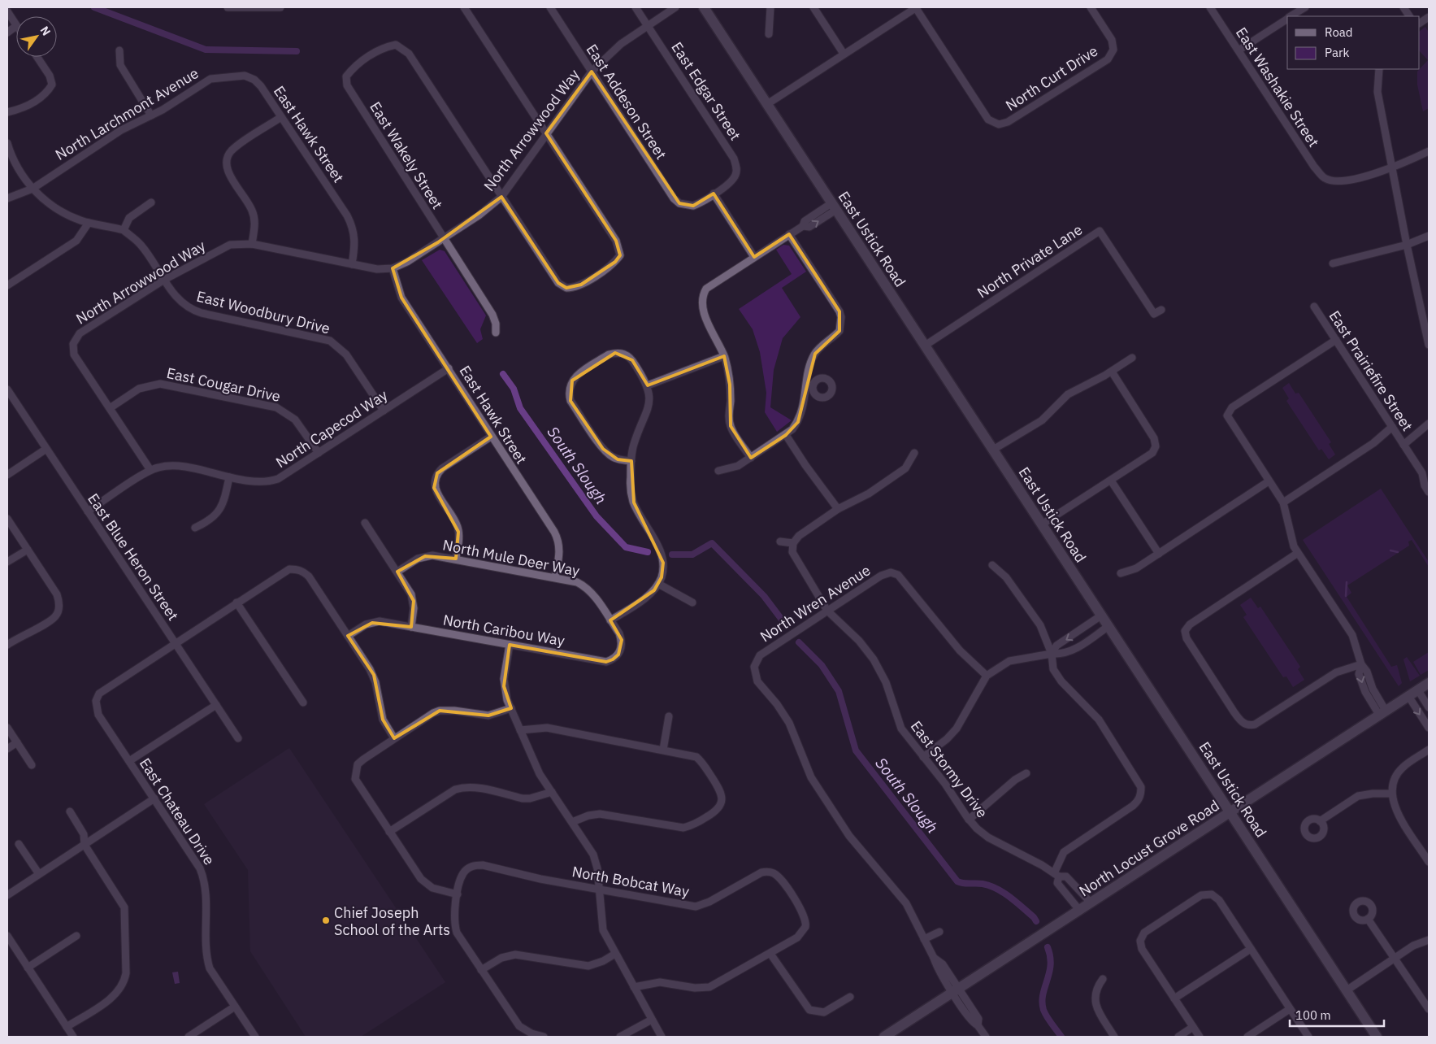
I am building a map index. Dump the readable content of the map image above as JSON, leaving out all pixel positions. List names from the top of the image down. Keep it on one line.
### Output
{"streets":{"main road":["East Ustick Road","North Locust Grove Road"],"street":["North Curt Drive","East Washakie Street","East Edgar Street","East Addeson Street","North Larchmont Avenue","North Arrowwood Way","East Hawk Street","East Wakely Street","North Private Lane","East Woodbury Drive","East Prairiefire Street","East Cougar Drive","North Capecod Way","East Blue Heron Street","North Mule Deer Way","North Wren Avenue","North Caribou Way","East Stormy Drive","East Chateau Drive","North Bobcat Way"]},"crossings":[["North Curt Drive","East Ustick Road"],["East Edgar Street","East Addeson Street"],["East Edgar Street","North Arrowwood Way"],["East Addeson Street","North Arrowwood Way"],["North Larchmont Avenue","East Hawk Street"],["North Larchmont Avenue","East Woodbury Drive"],["North Arrowwood Way","East Hawk Street"],["North Arrowwood Way","East Wakely Street"],["North Arrowwood Way","East Woodbury Drive"],["North Arrowwood Way","East Cougar Drive"],["East Hawk Street","North Capecod Way"],["East Hawk Street","North Mule Deer Way"],["East Ustick Road","North Private Lane"],["East Ustick Road","North Locust Grove Road"],["East Woodbury Drive","North Capecod Way"],["East Cougar Drive","North Capecod Way"],["North Capecod Way","East Blue Heron Street"],["East Blue Heron Street","East Chateau Drive"],["North Mule Deer Way","North Caribou Way"],["North Wren Avenue","East Stormy Drive"],["East Stormy Drive","North Locust Grove Road"]],"water":["South Slough"],"places":["Chief Joseph School of the Arts"],"legend":["Road","Park"],"scale_bar":"100 m","north":"top right"}
